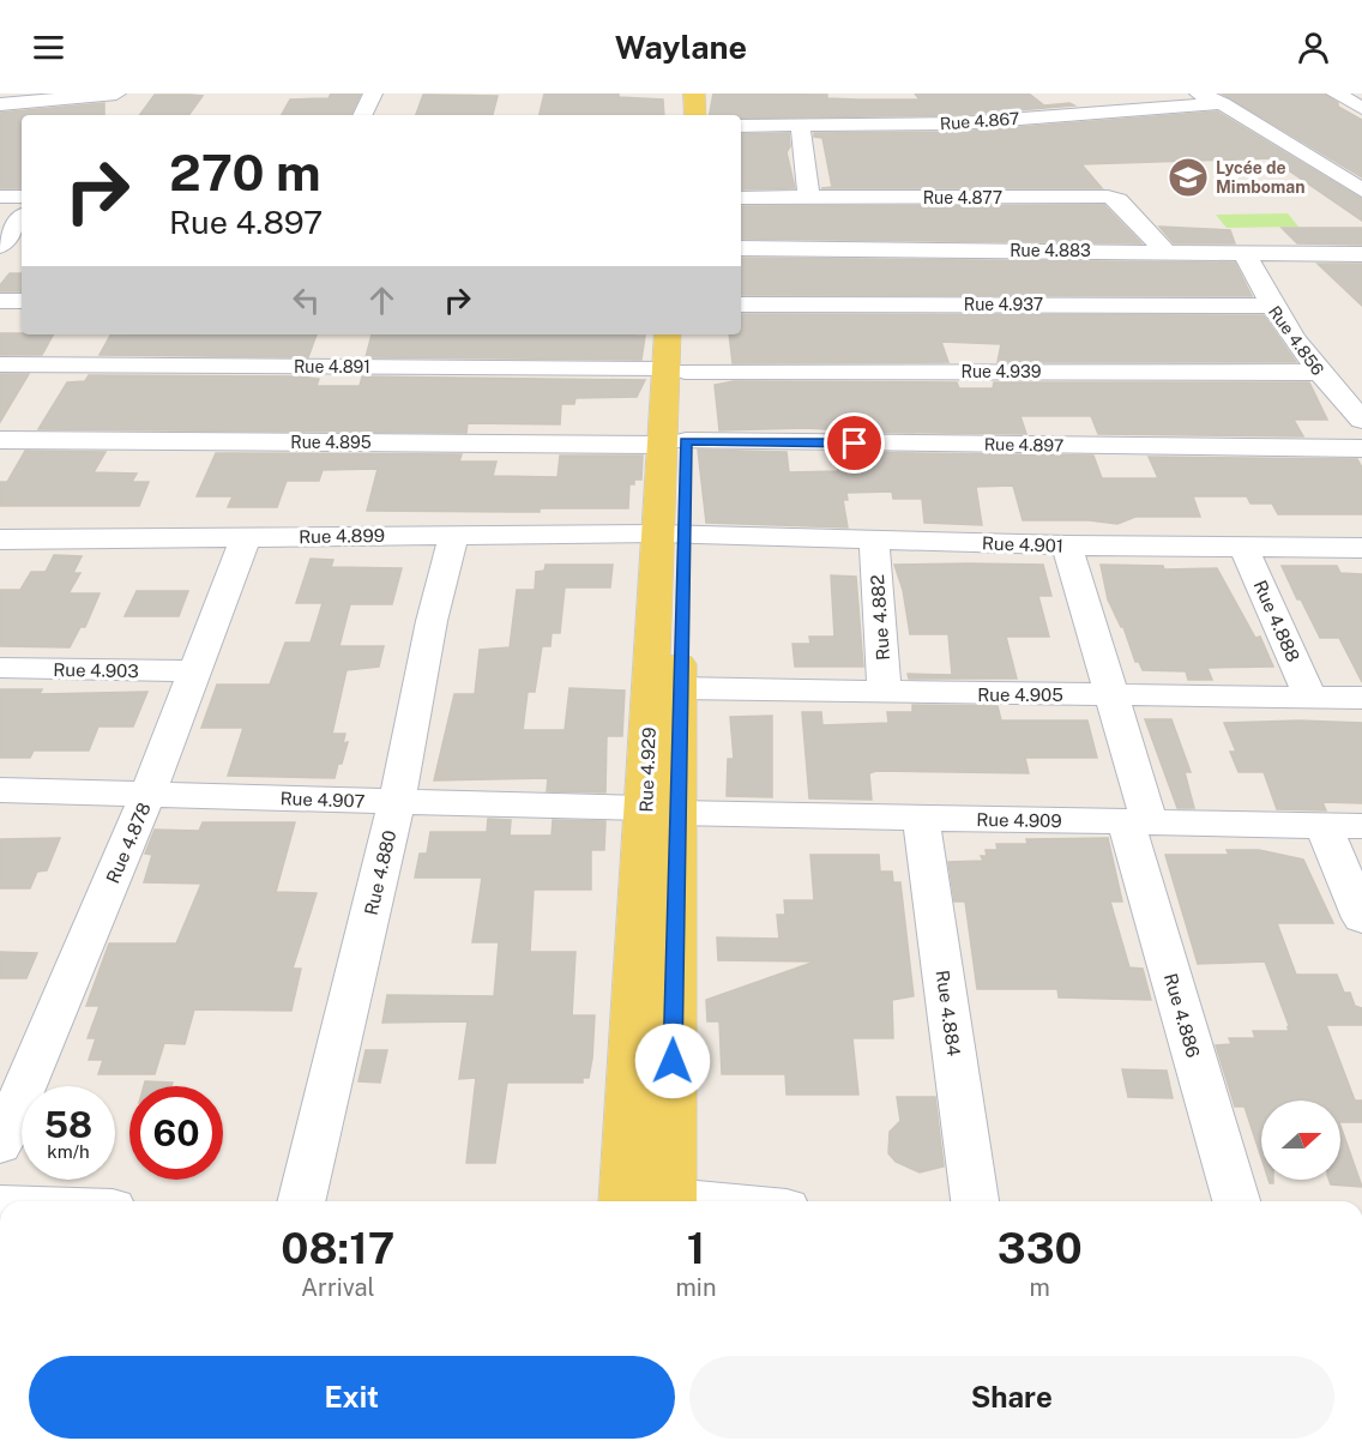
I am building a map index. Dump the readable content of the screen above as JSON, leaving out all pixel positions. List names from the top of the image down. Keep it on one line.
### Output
{"streets":{"main road":["Rue 4.929"],"street":["Rue 4.867","Rue 4.877","Rue 4.883","Rue 4.937","Rue 4.856","Rue 4.891","Rue 4.939","Rue 4.895","Rue 4.897","Rue 4.899","Rue 4.901","Rue 4.882","Rue 4.888","Rue 4.903","Rue 4.905","Rue 4.907","Rue 4.909","Rue 4.878","Rue 4.880","Rue 4.884","Rue 4.886"]},"crossings":[["Rue 4.877","Rue 4.883"],["Rue 4.883","Rue 4.856"],["Rue 4.937","Rue 4.856"],["Rue 4.856","Rue 4.939"],["Rue 4.891","Rue 4.939"],["Rue 4.891","Rue 4.929"],["Rue 4.939","Rue 4.929"],["Rue 4.895","Rue 4.897"],["Rue 4.895","Rue 4.929"],["Rue 4.897","Rue 4.929"],["Rue 4.899","Rue 4.901"],["Rue 4.899","Rue 4.929"],["Rue 4.899","Rue 4.878"],["Rue 4.899","Rue 4.880"],["Rue 4.901","Rue 4.882"],["Rue 4.901","Rue 4.888"],["Rue 4.901","Rue 4.929"],["Rue 4.901","Rue 4.886"],["Rue 4.882","Rue 4.905"],["Rue 4.888","Rue 4.905"],["Rue 4.903","Rue 4.878"],["Rue 4.905","Rue 4.886"],["Rue 4.929","Rue 4.907"],["Rue 4.929","Rue 4.909"],["Rue 4.907","Rue 4.909"],["Rue 4.907","Rue 4.878"],["Rue 4.907","Rue 4.880"],["Rue 4.909","Rue 4.884"],["Rue 4.909","Rue 4.886"]],"places":{"school or university":["Lycée de Mimboman"]},"north":"right","page":{"header":"Waylane","turn":["270 m","Rue 4.897"],"speed":"58 km/h","limit":"60","eta":["08:17","Arrival","1","min","330","m"],"buttons":["Exit","Share"]}}
